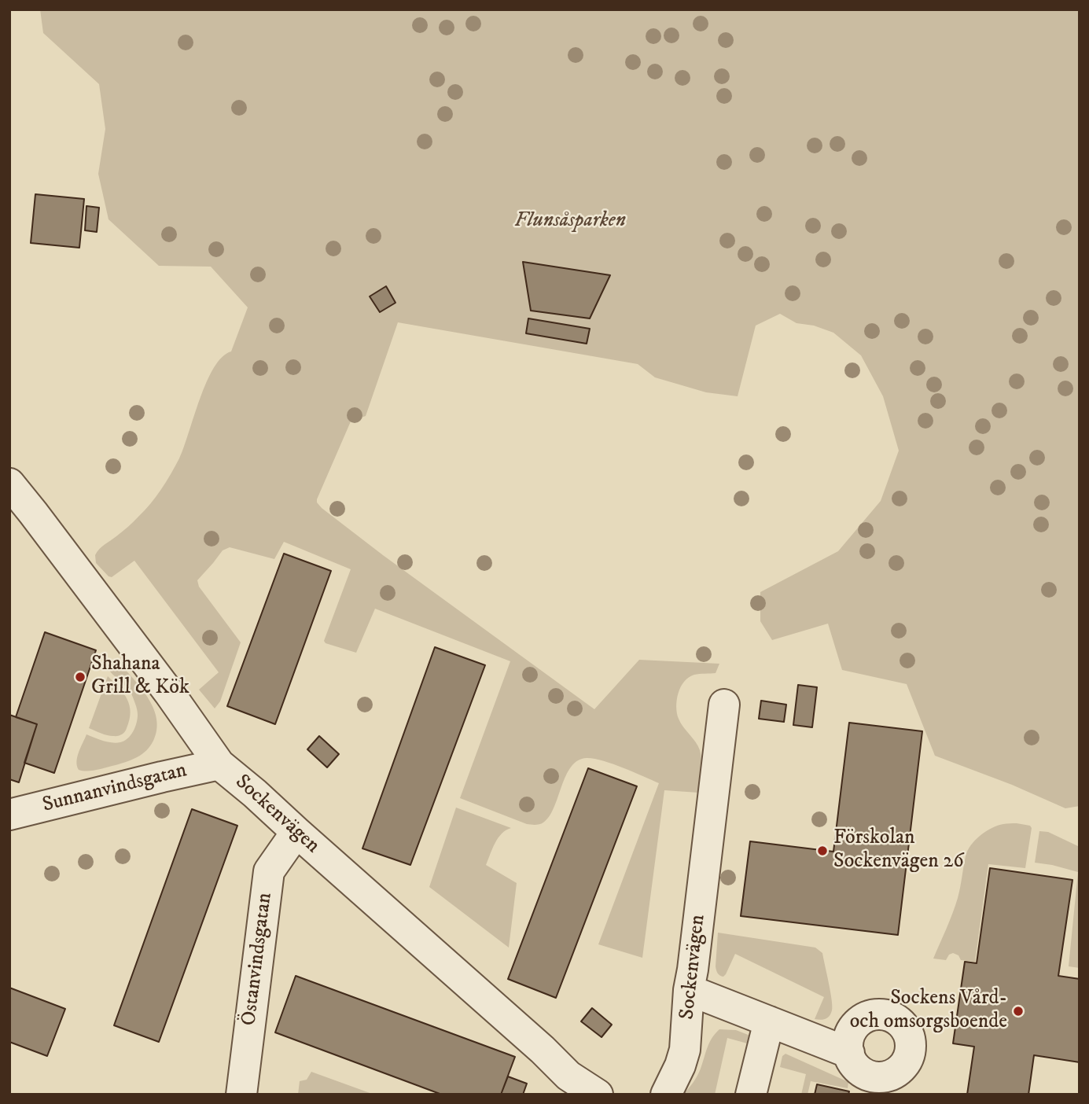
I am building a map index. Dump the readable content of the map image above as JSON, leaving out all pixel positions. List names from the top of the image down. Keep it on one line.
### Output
{"streets":{"street":["Sunnanvindsgatan","Sockenvägen","Östanvindsgatan"]},"crossings":[["Sunnanvindsgatan","Sockenvägen"],["Sockenvägen","Östanvindsgatan"]],"parks":["Flunsåsparken"],"places":["Shahana Grill & Kök","Förskolan Sockenvägen 26","Sockens Vård- och omsorgsboende"]}
